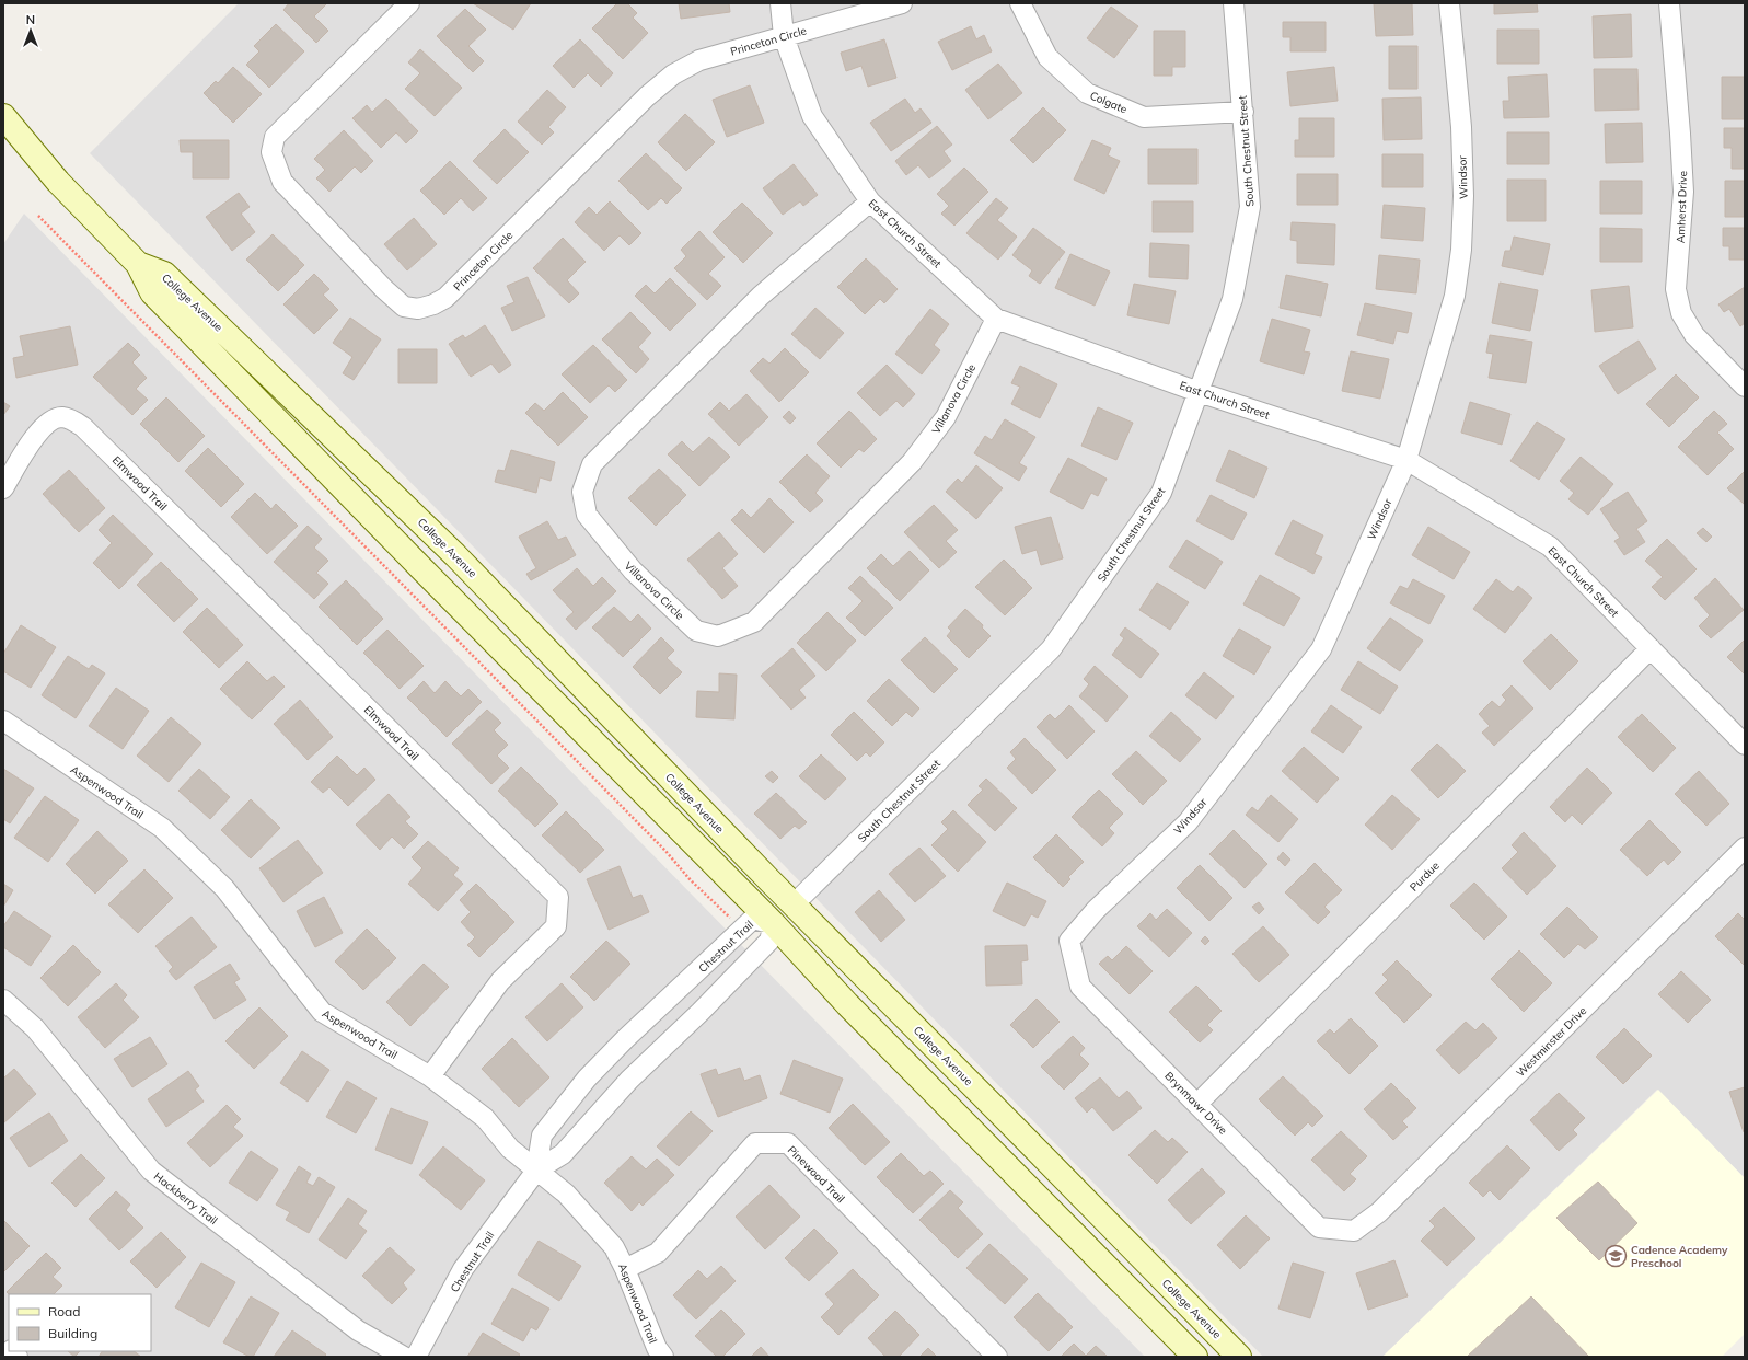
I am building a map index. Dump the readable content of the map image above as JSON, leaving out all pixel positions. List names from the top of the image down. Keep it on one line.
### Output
{"streets":{"main road":["College Avenue"],"street":["Princeton Circle","Colgate","South Chestnut Street","Windsor","Amherst Drive","East Church Street","Villanova Circle","Elmwood Trail","Aspenwood Trail","Purdue","Chestnut Trail","Westminster Drive","Brynmawr Drive","Pinewood Trail","Hackberry Trail"]},"crossings":[["Princeton Circle","East Church Street"],["Colgate","South Chestnut Street"],["South Chestnut Street","East Church Street"],["South Chestnut Street","College Avenue"],["Windsor","East Church Street"],["Windsor","Brynmawr Drive"],["East Church Street","Villanova Circle"],["East Church Street","Purdue"],["College Avenue","Chestnut Trail"],["Elmwood Trail","Aspenwood Trail"],["Aspenwood Trail","Chestnut Trail"],["Aspenwood Trail","Pinewood Trail"],["Purdue","Brynmawr Drive"],["Westminster Drive","Brynmawr Drive"]],"places":{"school or university":["Cadence Academy Preschool"]},"legend":["Road","Building"],"north":"top"}
